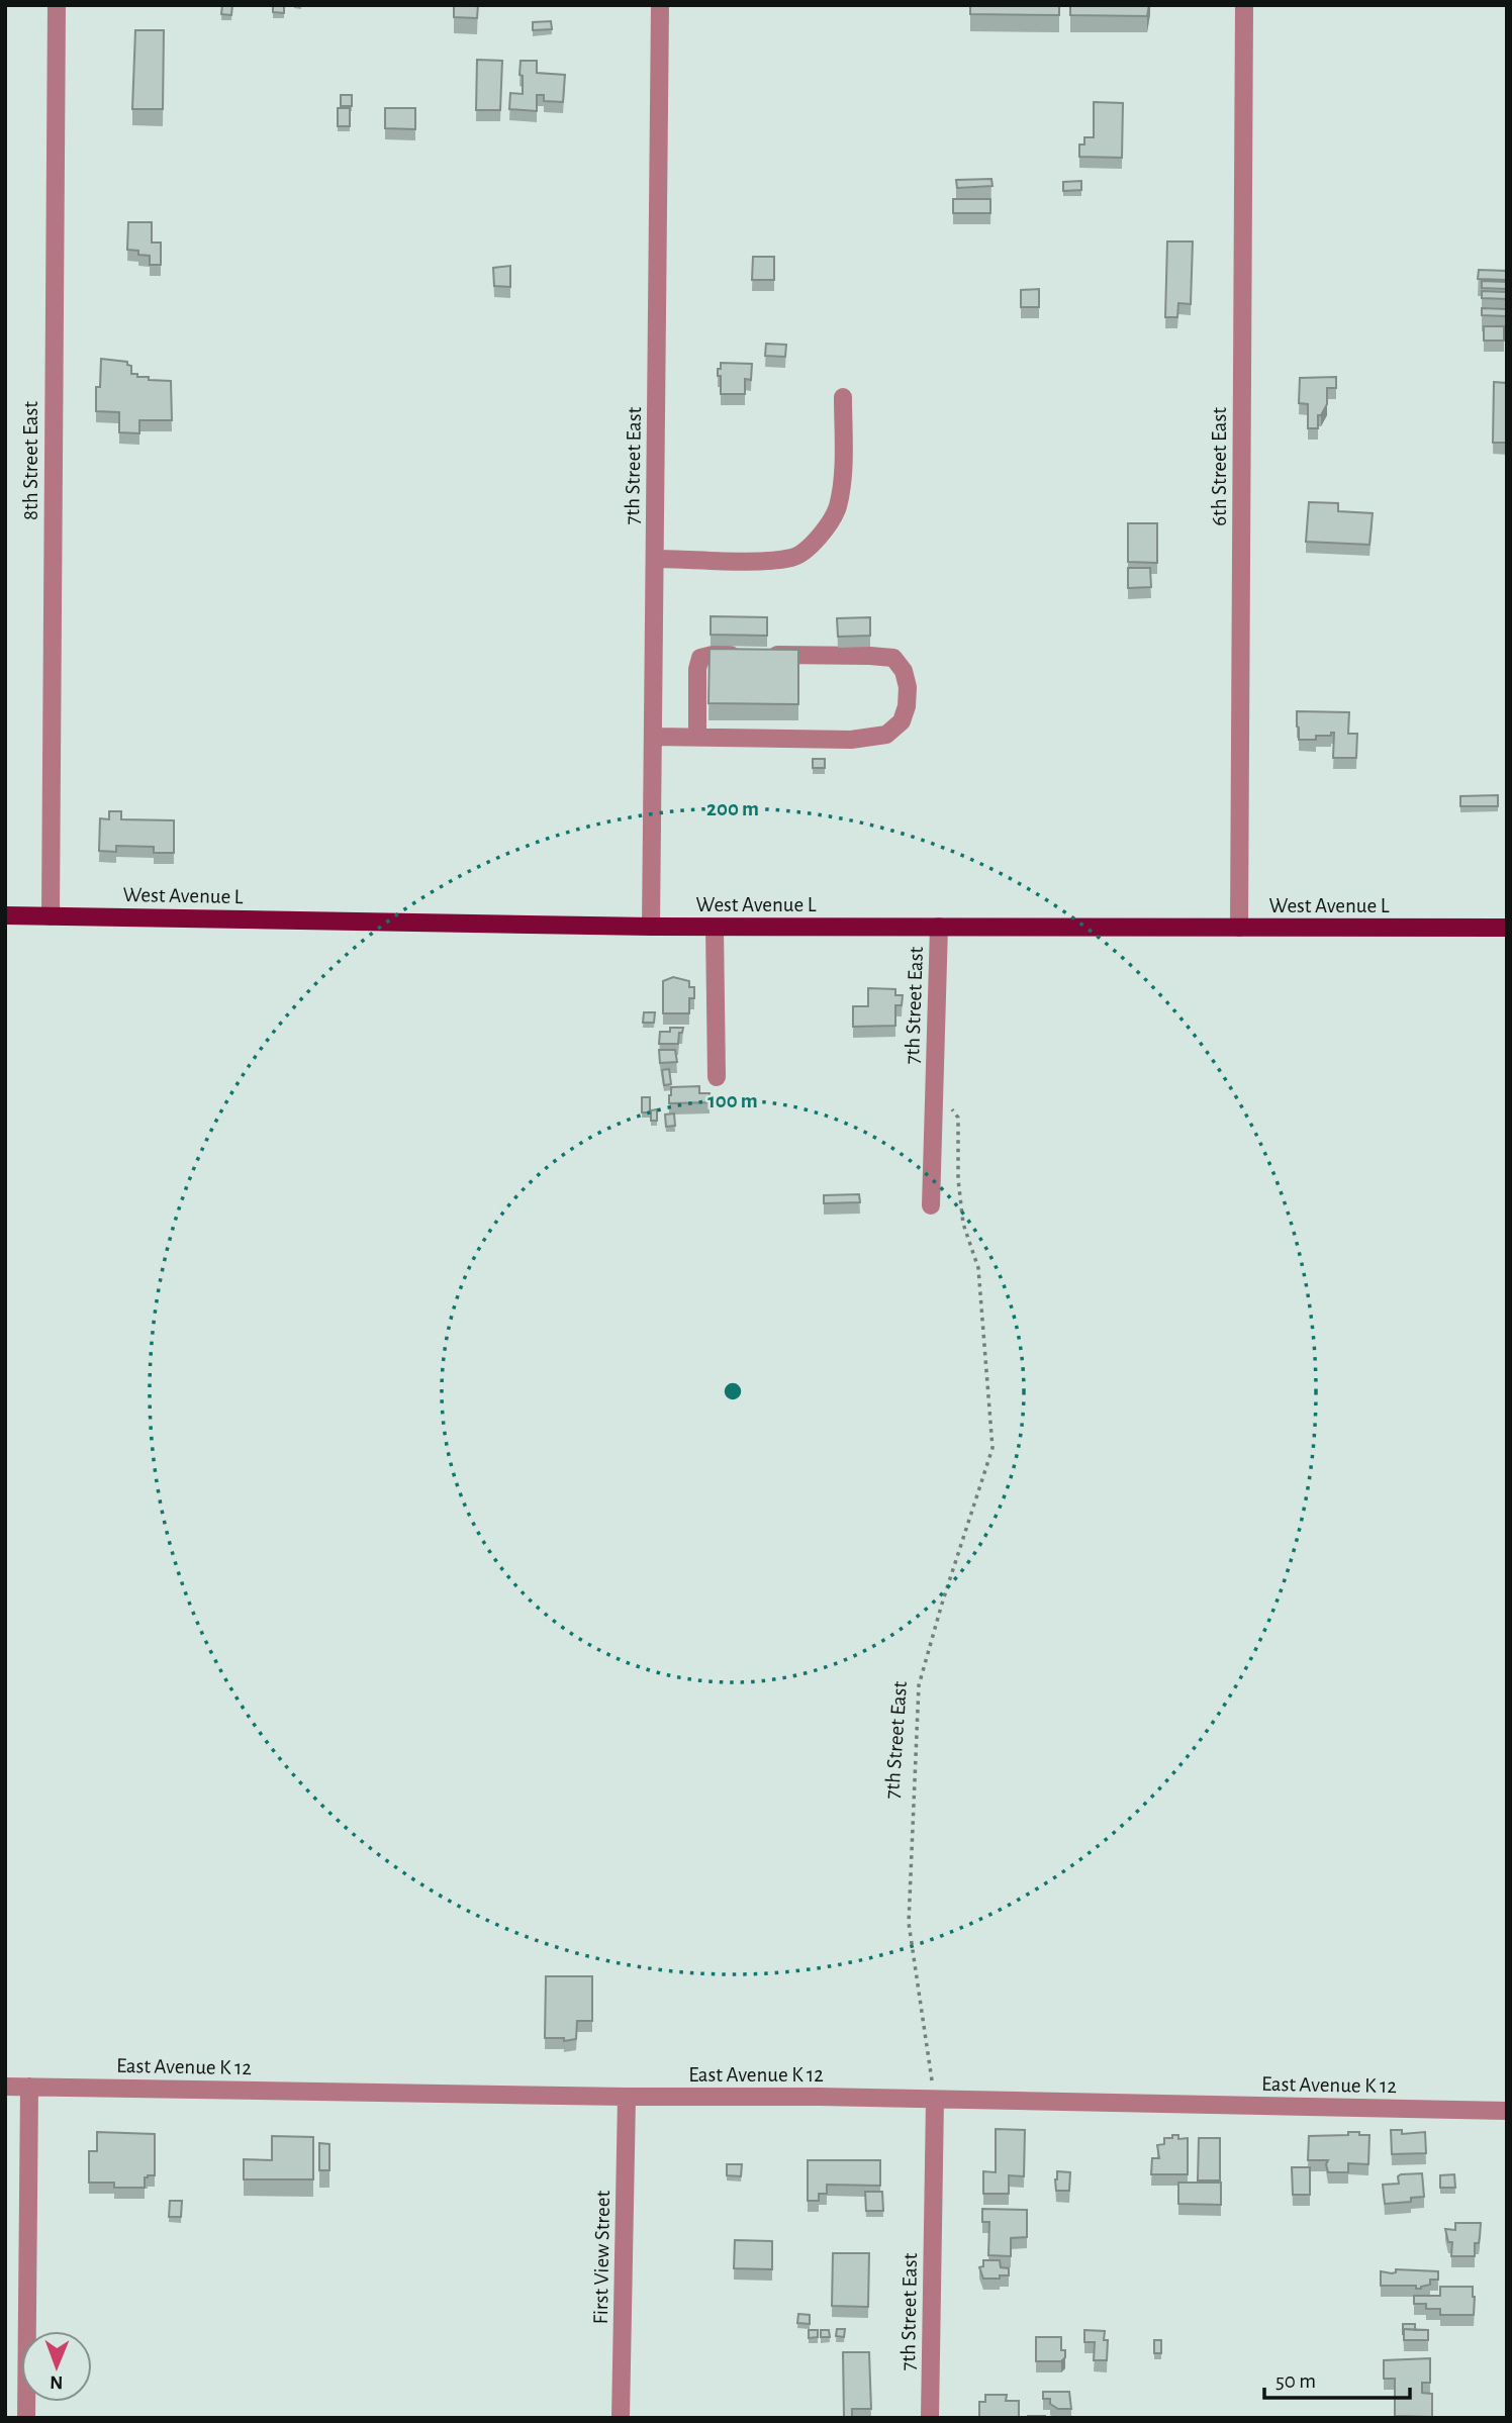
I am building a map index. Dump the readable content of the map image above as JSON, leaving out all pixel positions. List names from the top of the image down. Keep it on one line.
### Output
{"streets":{"main road":["West Avenue L"],"street":["8th Street East","7th Street East","6th Street East","East Avenue K 12","First View Street"]},"crossings":[["8th Street East","West Avenue L"],["7th Street East","West Avenue L"],["7th Street East","East Avenue K 12"],["6th Street East","West Avenue L"],["East Avenue K 12","First View Street"]],"scale_bar":"50 m","north":"bottom","rings":["200 m","100 m"]}
